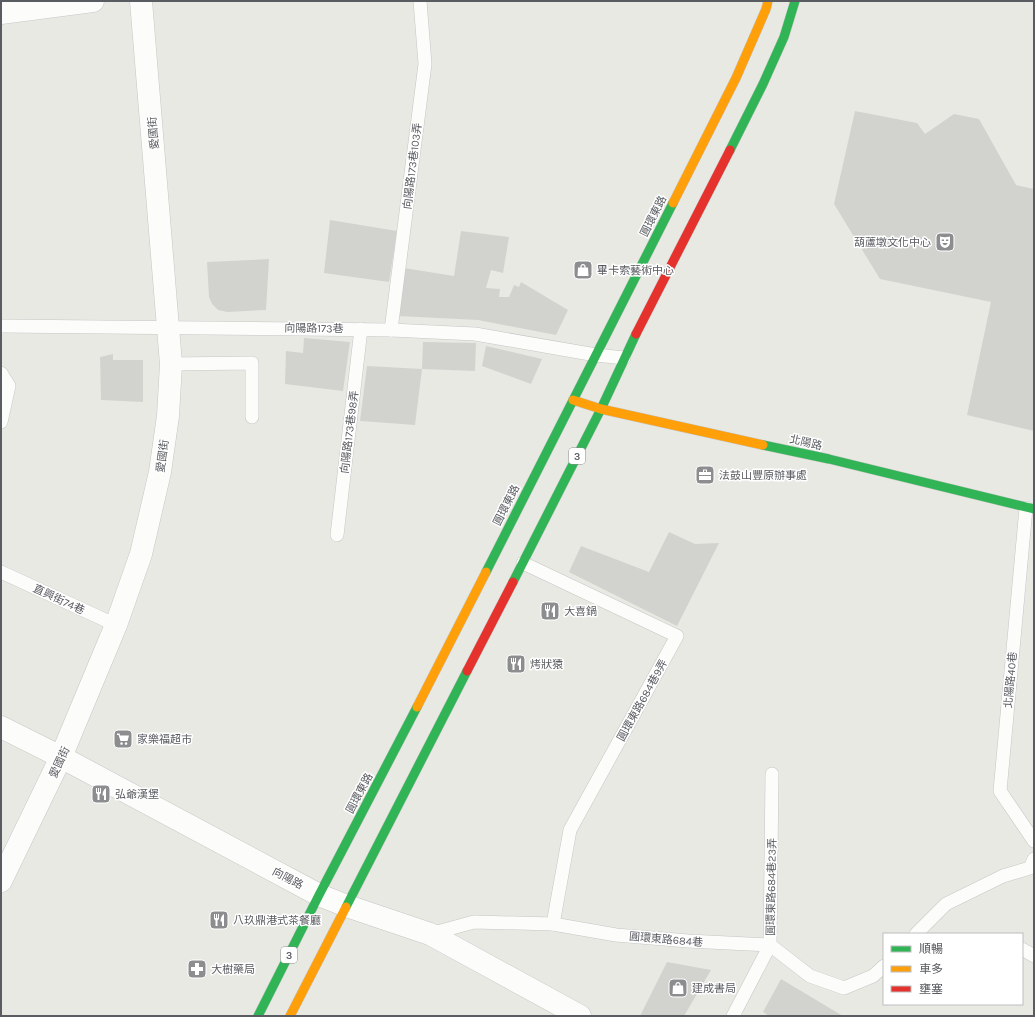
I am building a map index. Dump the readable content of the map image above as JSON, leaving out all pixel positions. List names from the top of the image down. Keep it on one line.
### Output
{"streets":{"main road":["圓環東路","北陽路","3"],"street":["愛國街","向陽路"],"lane":["向陽路173巷103弄","向陽路173巷","向陽路173巷98弄","直興街74巷","北陽路40巷","圓環東路684巷9弄","圓環東路684巷23弄","圓環東路684巷"]},"crossings":[["愛國街","向陽路173巷"],["愛國街","直興街74巷"],["愛國街","向陽路"],["向陽路173巷103弄","向陽路173巷"],["圓環東路","向陽路173巷"],["圓環東路","北陽路"],["圓環東路","向陽路"],["向陽路173巷","向陽路173巷98弄"],["向陽路173巷","3"],["北陽路","3"],["北陽路","北陽路40巷"],["3","圓環東路684巷9弄"],["3","向陽路"],["圓環東路684巷9弄","圓環東路684巷"],["向陽路","圓環東路684巷"],["圓環東路684巷23弄","圓環東路684巷"]],"places":{"theatre":["葫蘆墩文化中心"],"shop":["畢卡索藝術中心","建成書局"],"office":["法鼓山豐原辦事處"],"restaurant":["大喜鍋","烤狀猿","弘爺漢堡","八玖鼎港式茶餐廳"],"supermarket":["家樂福超市"],"pharmacy":["大樹藥局"]},"legend":["順暢","車多","壅塞"]}
